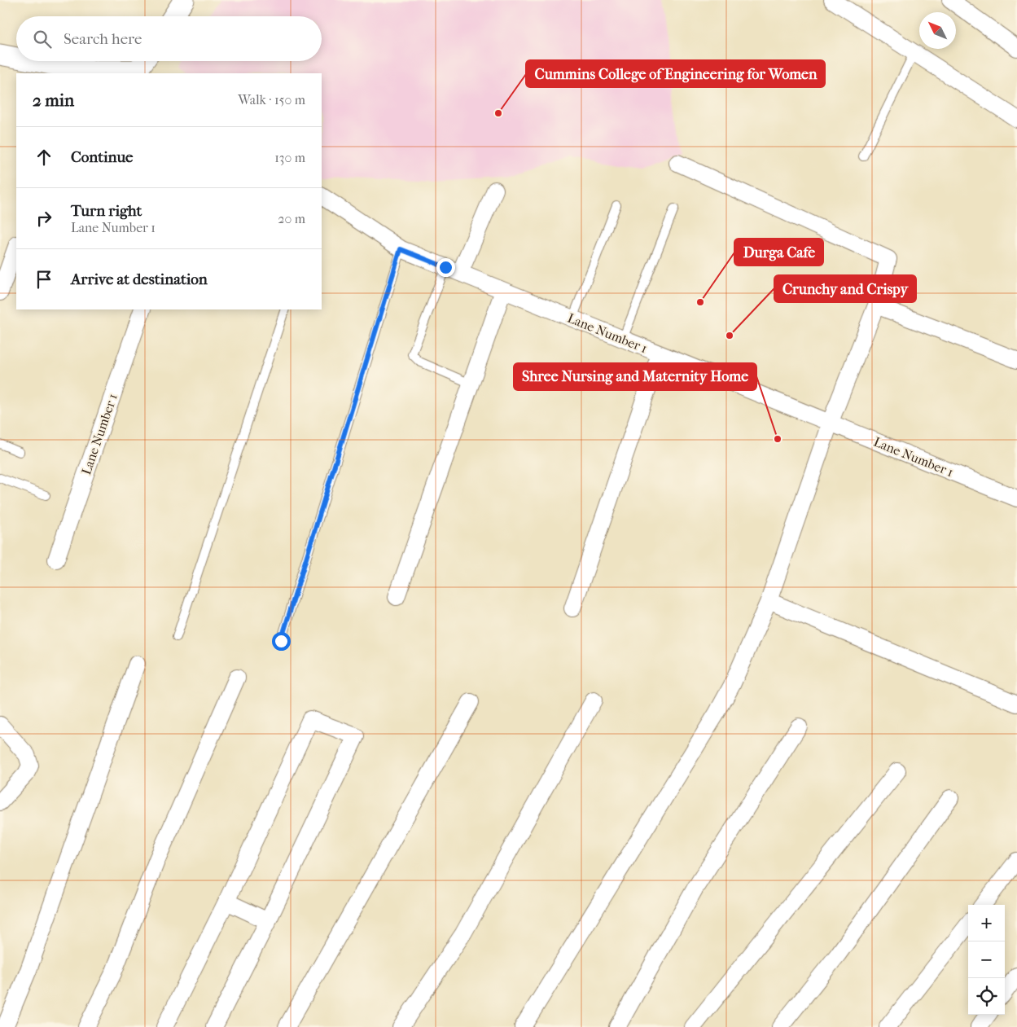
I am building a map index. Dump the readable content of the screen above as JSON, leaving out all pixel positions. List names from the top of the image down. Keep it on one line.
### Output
{"streets":{"street":["Lane Number 1"]},"places":["Cummins College of Engineering for Women","Durga Cafe","Crunchy and Crispy","Shree Nursing and Maternity Home"],"north":"top left","page":{"search":"Search here","heading":["2 min","Walk · 150 m"],"list":[["Continue","130 m"],["Turn right","Lane Number 1","20 m"],"Arrive at destination"],"map_buttons":["+","−"]}}
